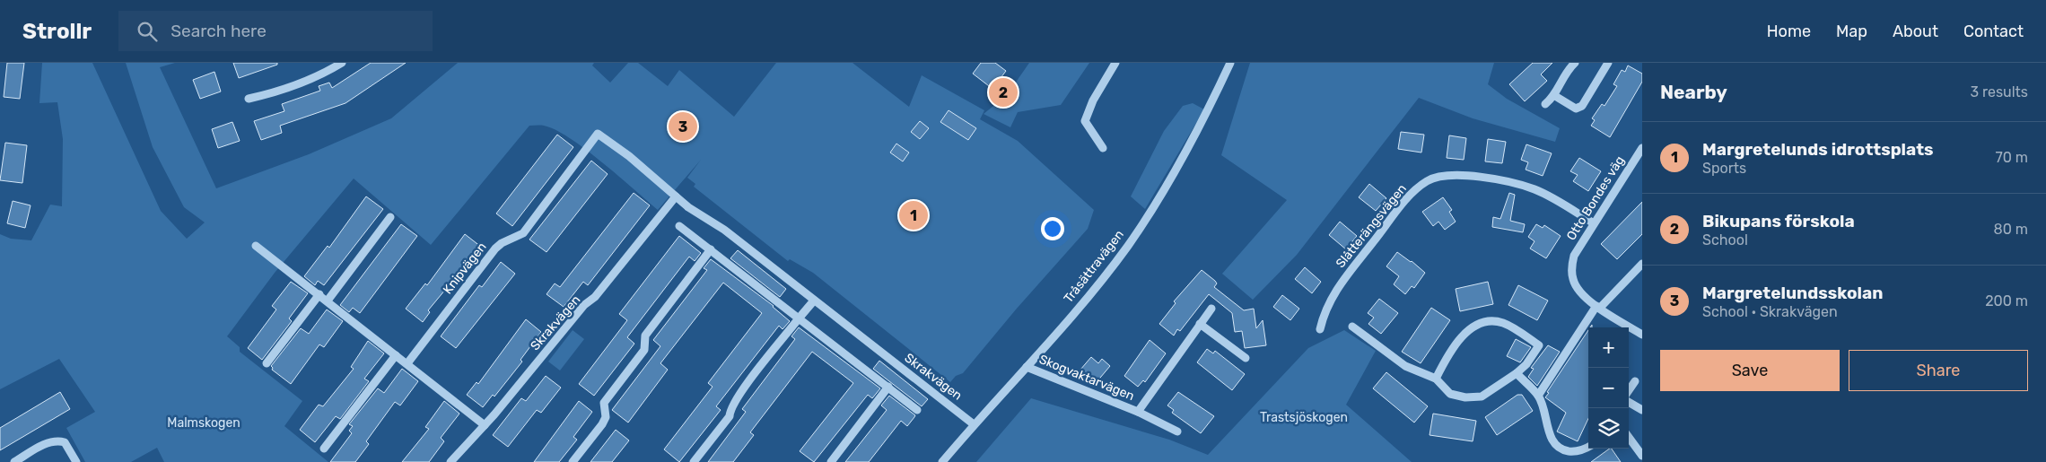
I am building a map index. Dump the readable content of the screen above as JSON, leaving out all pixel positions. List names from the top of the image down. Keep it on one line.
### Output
{"streets":{"street":["Otto Bondes väg","Slåtterängsvägen","Tråsättravägen","Knipvägen","Skrakvägen","Skogvaktarvägen"]},"crossings":[["Otto Bondes väg","Slåtterängsvägen"],["Tråsättravägen","Skrakvägen"],["Tråsättravägen","Skogvaktarvägen"],["Knipvägen","Skrakvägen"]],"parks":["Trastsjöskogen","Malmskogen"],"page":{"header":"Strollr","search":"Search here","nav":["Home","Map","About","Contact"],"heading":["Nearby","3 results"],"pins":["2","3","1"],"list":[{"mark":"1","name":"Margretelunds idrottsplats","note":"Sports","value":"70 m"},{"mark":"2","name":"Bikupans förskola","note":"School","value":"80 m"},{"mark":"3","name":"Margretelundsskolan","note":"School · Skrakvägen","value":"200 m"}],"map_buttons":["+","−"],"buttons":["Save","Share"]}}
